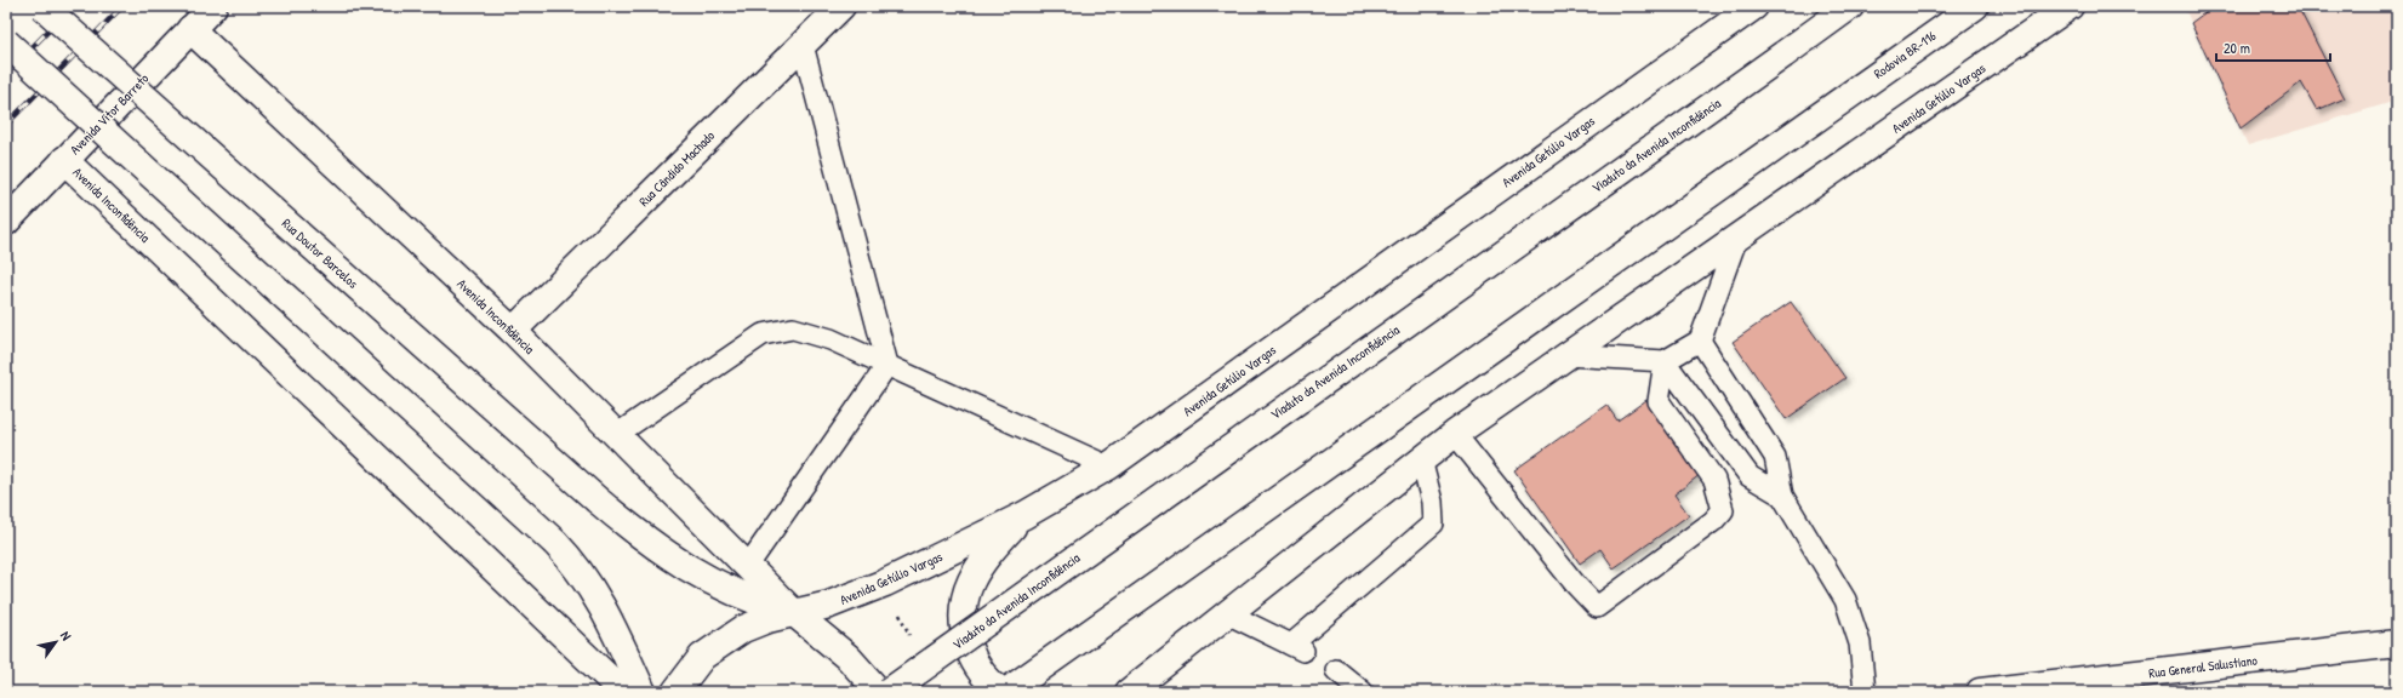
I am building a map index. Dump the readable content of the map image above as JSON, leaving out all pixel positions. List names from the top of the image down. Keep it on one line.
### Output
{"streets":{"main road":["Rodovia BR-116","Avenida Getúlio Vargas","Avenida Vitor Barreto","Viaduto da Avenida Inconfidência","Rua Cândido Machado","Avenida Inconfidência","Rua Doutor Barcelos","Rua General Salustiano"]},"crossings":[["Avenida Getúlio Vargas","Avenida Inconfidência"],["Avenida Vitor Barreto","Avenida Inconfidência"],["Rua Cândido Machado","Avenida Inconfidência"],["Avenida Inconfidência","Rua Doutor Barcelos"]],"scale_bar":"20 m","north":"top right"}
